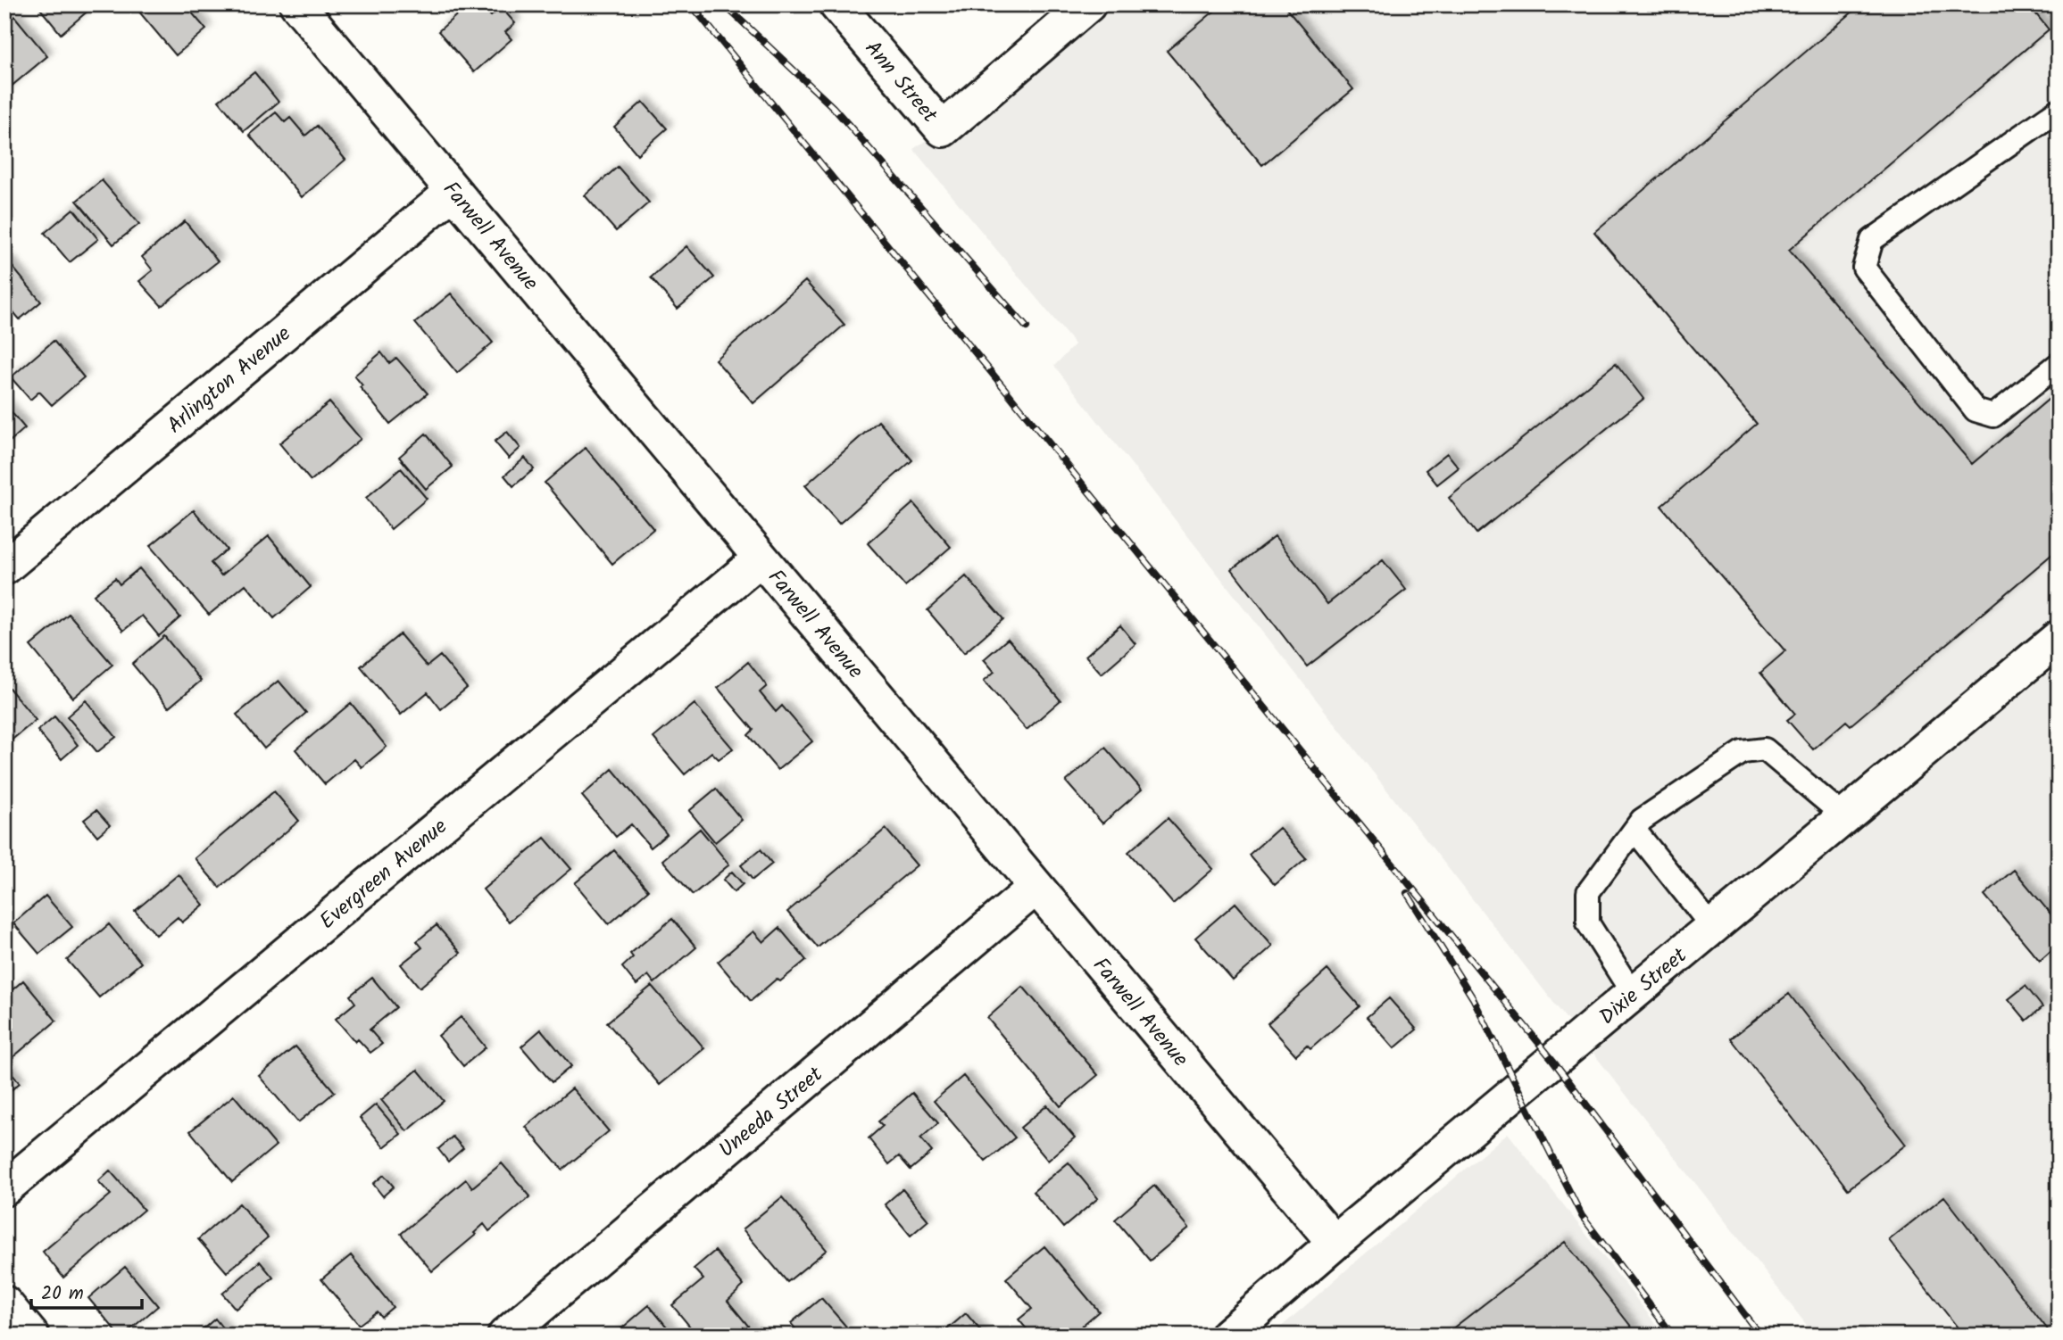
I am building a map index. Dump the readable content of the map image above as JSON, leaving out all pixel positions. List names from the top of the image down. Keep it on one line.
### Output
{"streets":{"street":["Ann Street","Farwell Avenue","Arlington Avenue","Evergreen Avenue","Dixie Street","Uneeda Street"]},"crossings":[["Farwell Avenue","Arlington Avenue"],["Farwell Avenue","Evergreen Avenue"],["Farwell Avenue","Dixie Street"],["Farwell Avenue","Uneeda Street"]],"scale_bar":"20 m"}
